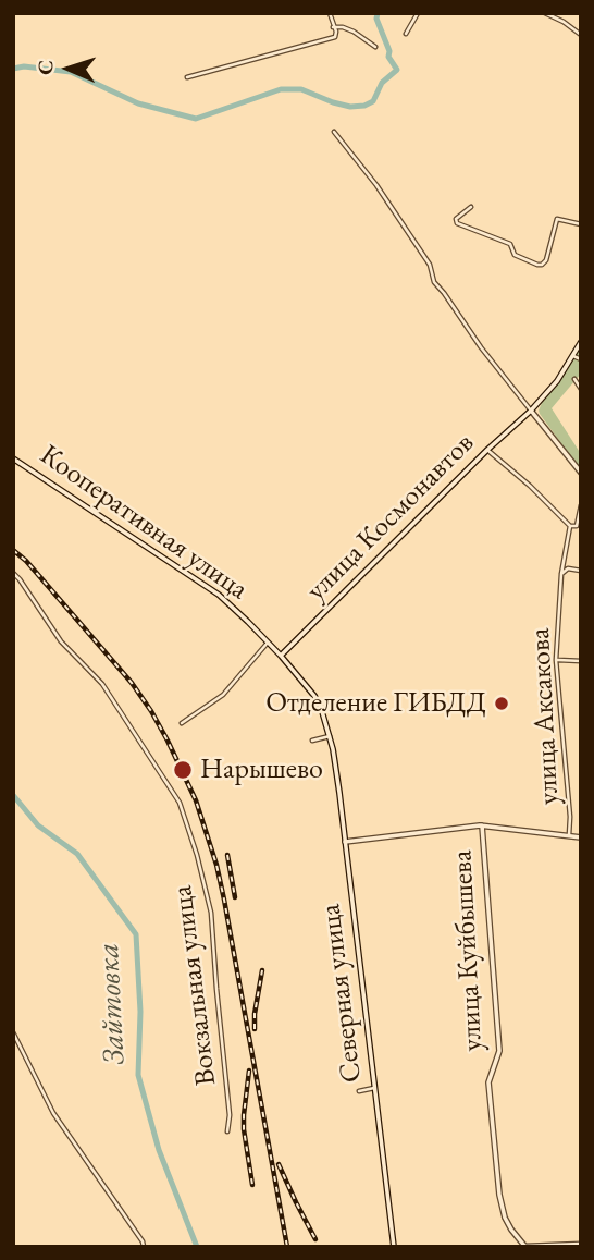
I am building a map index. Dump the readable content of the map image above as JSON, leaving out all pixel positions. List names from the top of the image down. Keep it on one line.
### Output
{"streets":{"main road":["улица Космонавтов","Кооперативная улица","улица Куйбышева","Северная улица"],"street":["улица Аксакова","Вокзальная улица"]},"crossings":[["улица Космонавтов","Кооперативная улица"],["улица Космонавтов","Северная улица"],["Кооперативная улица","Северная улица"]],"water":["Зайтовка"],"places":["Отделение ГИБДД","Нарышево"],"north":"left"}
